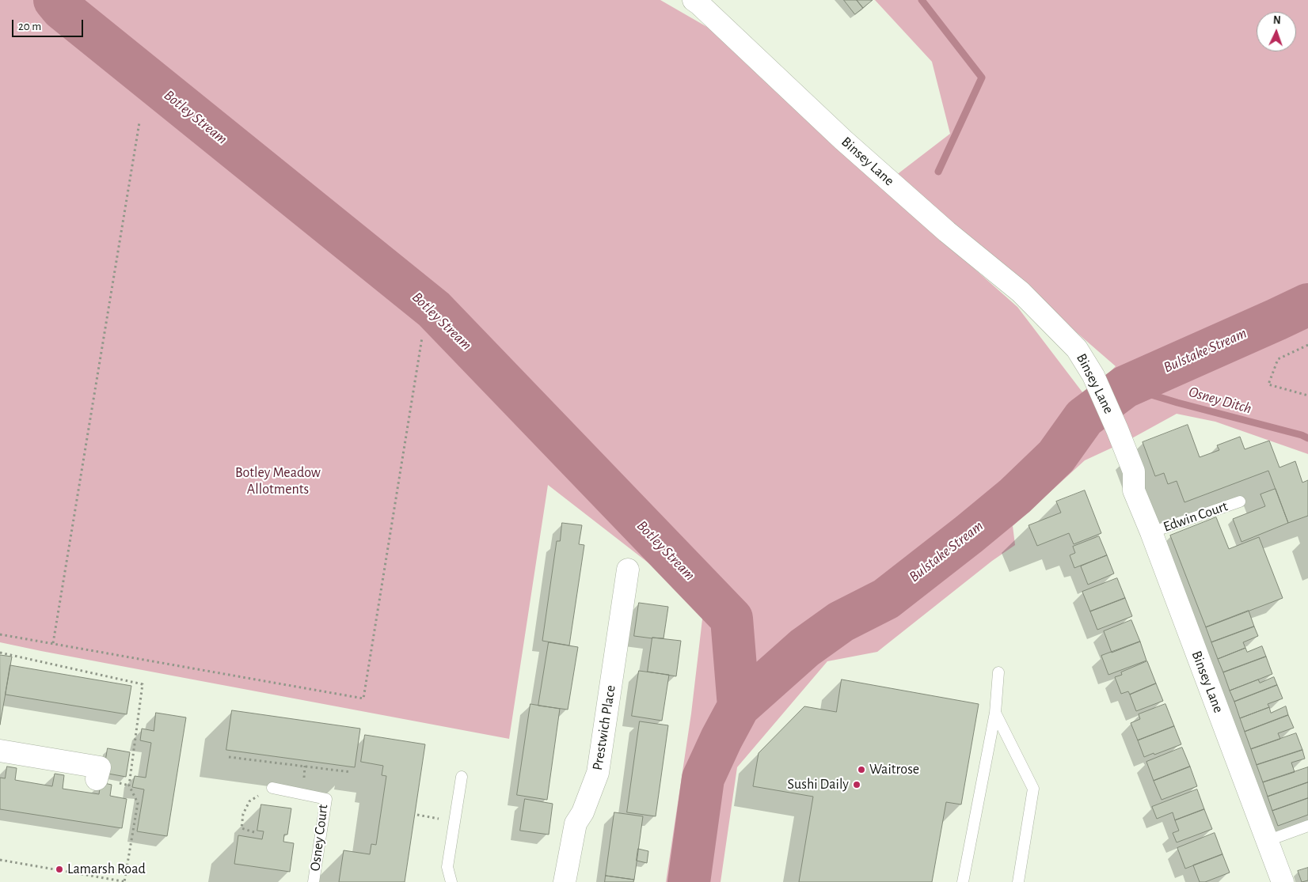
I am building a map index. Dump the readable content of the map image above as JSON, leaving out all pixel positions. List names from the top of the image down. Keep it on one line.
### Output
{"streets":{"street":["Binsey Lane","Prestwich Place"],"lane":["Edwin Court","Osney Court"]},"crossings":[["Binsey Lane","Edwin Court"]],"water":["Botley Stream","Bulstake Stream","Osney Ditch"],"parks":["Botley Meadow Allotments"],"places":["Waitrose","Sushi Daily","Lamarsh Road"],"scale_bar":"20 m","north":"top"}
